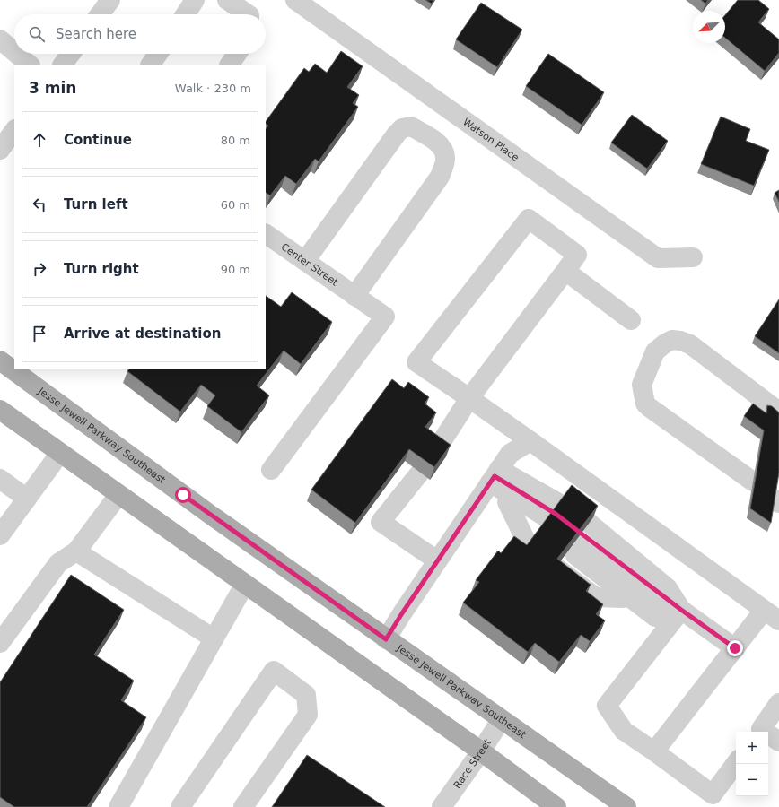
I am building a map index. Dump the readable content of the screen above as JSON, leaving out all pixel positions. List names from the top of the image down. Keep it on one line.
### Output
{"streets":{"main road":["Jesse Jewell Parkway Southeast"],"street":["Watson Place","Center Street","Race Street"]},"crossings":[["Jesse Jewell Parkway Southeast","Race Street"]],"north":"bottom left","page":{"search":"Search here","heading":["3 min","Walk · 230 m"],"list":[["Continue","80 m"],["Turn left","60 m"],["Turn right","90 m"],"Arrive at destination"],"map_buttons":["+","−"]}}
